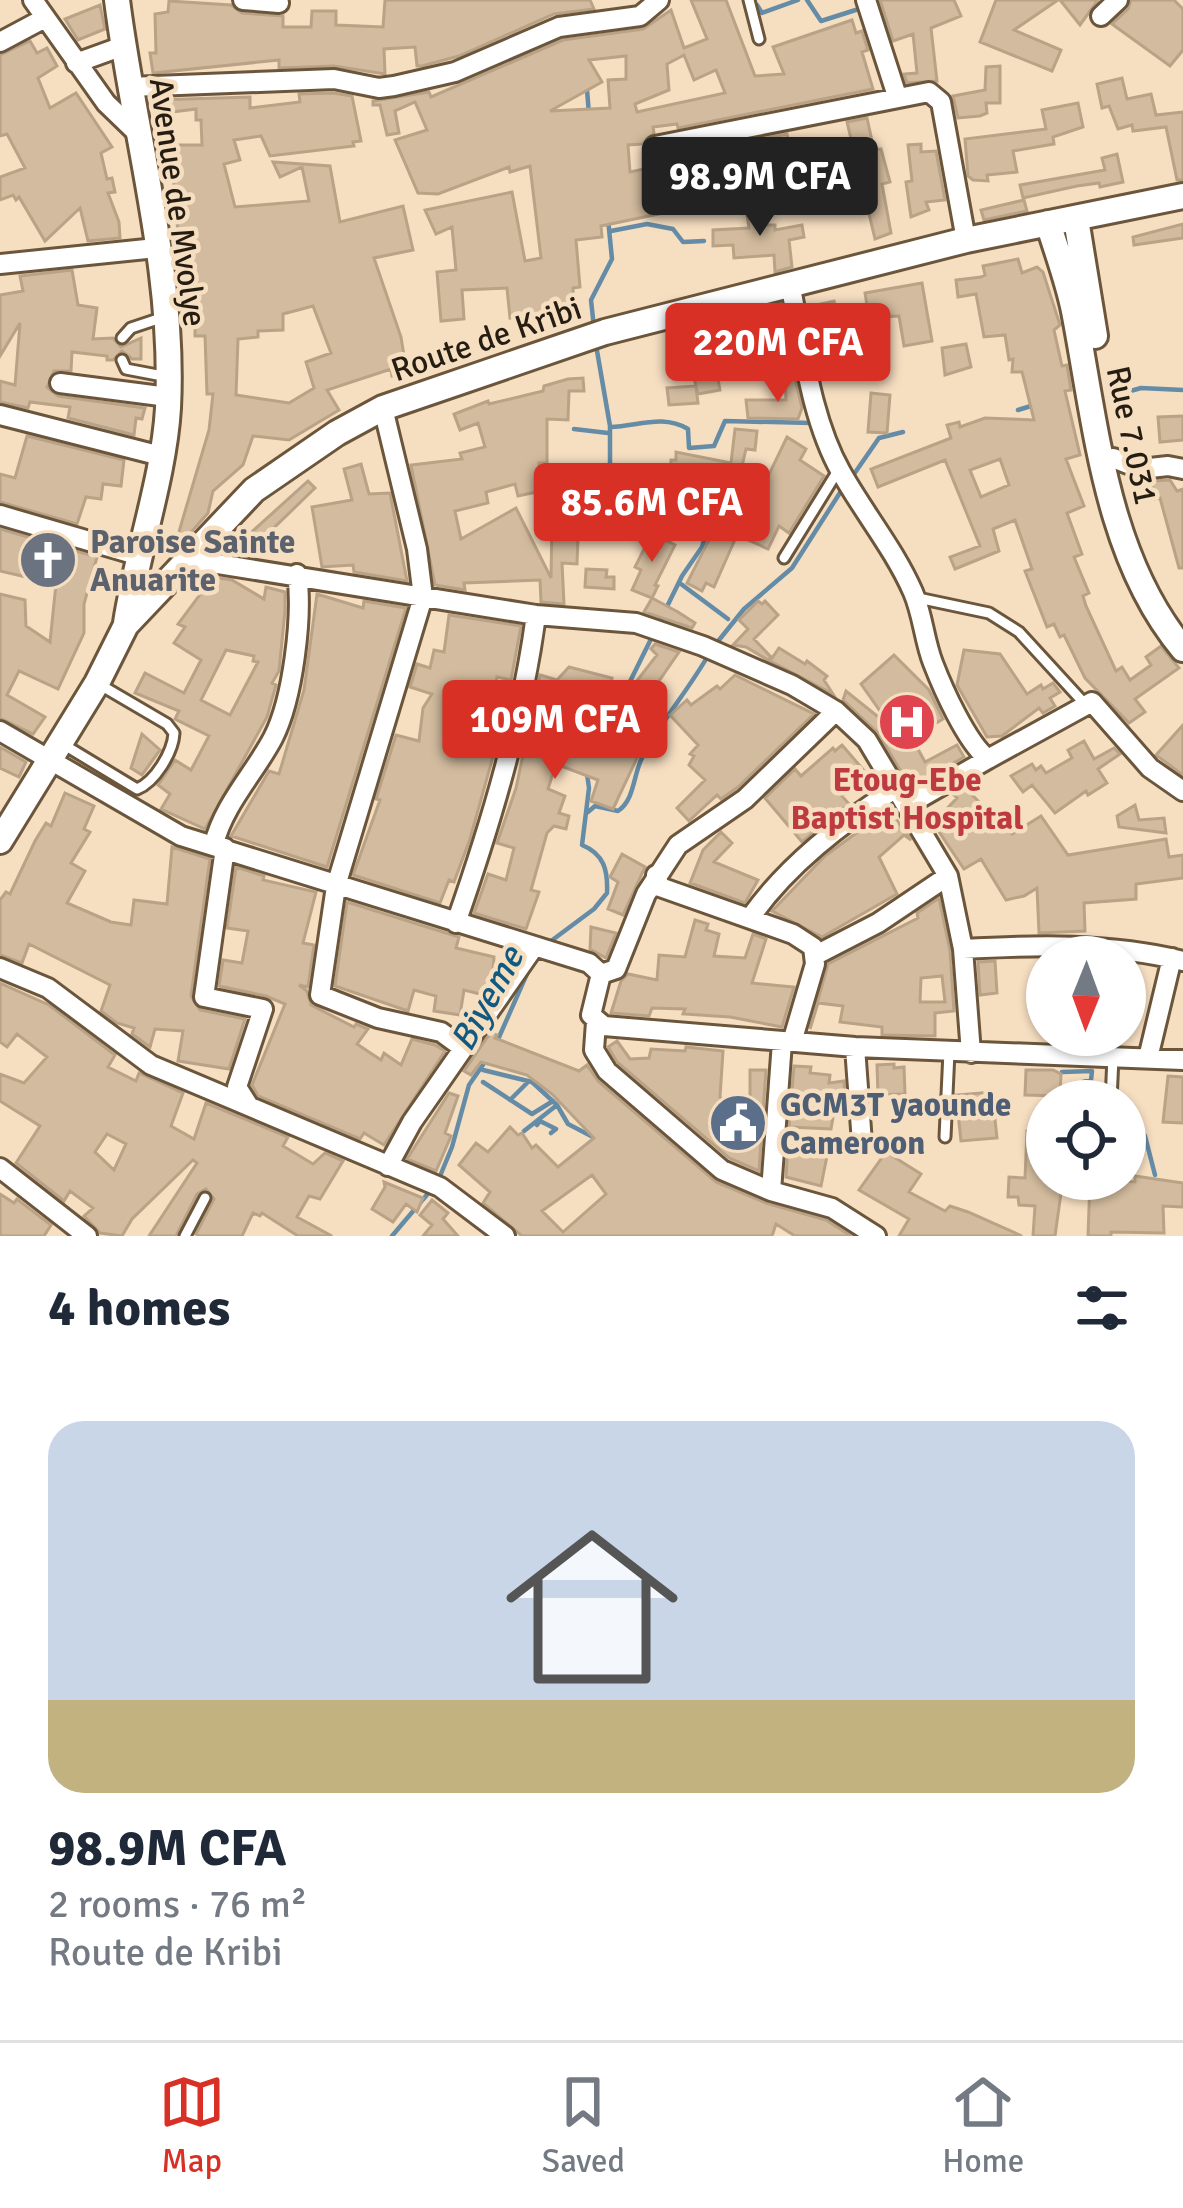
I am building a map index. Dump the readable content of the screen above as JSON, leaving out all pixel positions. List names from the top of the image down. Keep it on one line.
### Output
{"streets":{"main road":["Avenue de Mvolye","Route de Kribi","Rue 7.031"]},"crossings":[["Avenue de Mvolye","Route de Kribi"],["Route de Kribi","Rue 7.031"]],"water":["Biyeme"],"places":{"church":["Paroise Sainte Anuarite"],"hospital":["Etoug-Ebe Baptist Hospital"],"public building":["GCM3T yaounde Cameroon"]},"north":"bottom","page":{"price":["98.9M CFA","220M CFA","85.6M CFA","109M CFA"],"heading":"4 homes","list":[{"name":"98.9M CFA","note":"2 rooms · 76 m² · Route de Kribi"}],"tabs":["Map","Saved","Home"]}}
